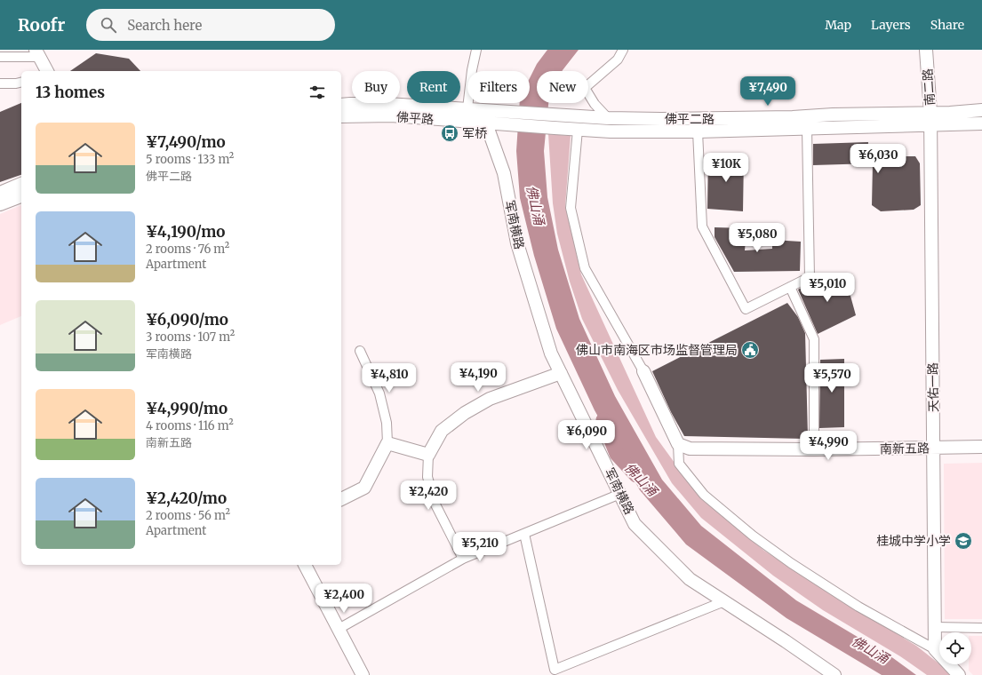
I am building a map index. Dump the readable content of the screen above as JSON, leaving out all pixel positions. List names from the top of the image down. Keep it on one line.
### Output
{"streets":{"street":["南二路","佛平路","佛平二路","军南横路","天佑一路","南新五路"]},"crossings":[["南二路","佛平二路"],["南二路","天佑一路"],["佛平路","佛平二路"],["佛平路","军南横路"],["佛平二路","天佑一路"],["天佑一路","南新五路"]],"water":["佛山涌"],"places":{"bus stop":["军桥"],"public building":["佛山市南海区市场监督管理局"],"school or university":["桂城中学小学"]},"page":{"header":"Roofr","search":"Search here","nav":["Map","Layers","Share"],"chip":["Buy","Rent","Filters","New"],"heading":"13 homes","price":["¥7,490","¥6,030","¥10K","¥5,080","¥5,010","¥4,190","¥4,810","¥5,570","¥6,090","¥4,990","¥2,420","¥5,210","¥2,400"],"list":[{"name":"¥7,490/mo","note":"5 rooms · 133 m² · 佛平二路"},{"name":"¥4,190/mo","note":"2 rooms · 76 m² · Apartment"},{"name":"¥6,090/mo","note":"3 rooms · 107 m² · 军南横路"},{"name":"¥4,990/mo","note":"4 rooms · 116 m² · 南新五路"},{"name":"¥2,420/mo","note":"2 rooms · 56 m² · Apartment"}]}}
